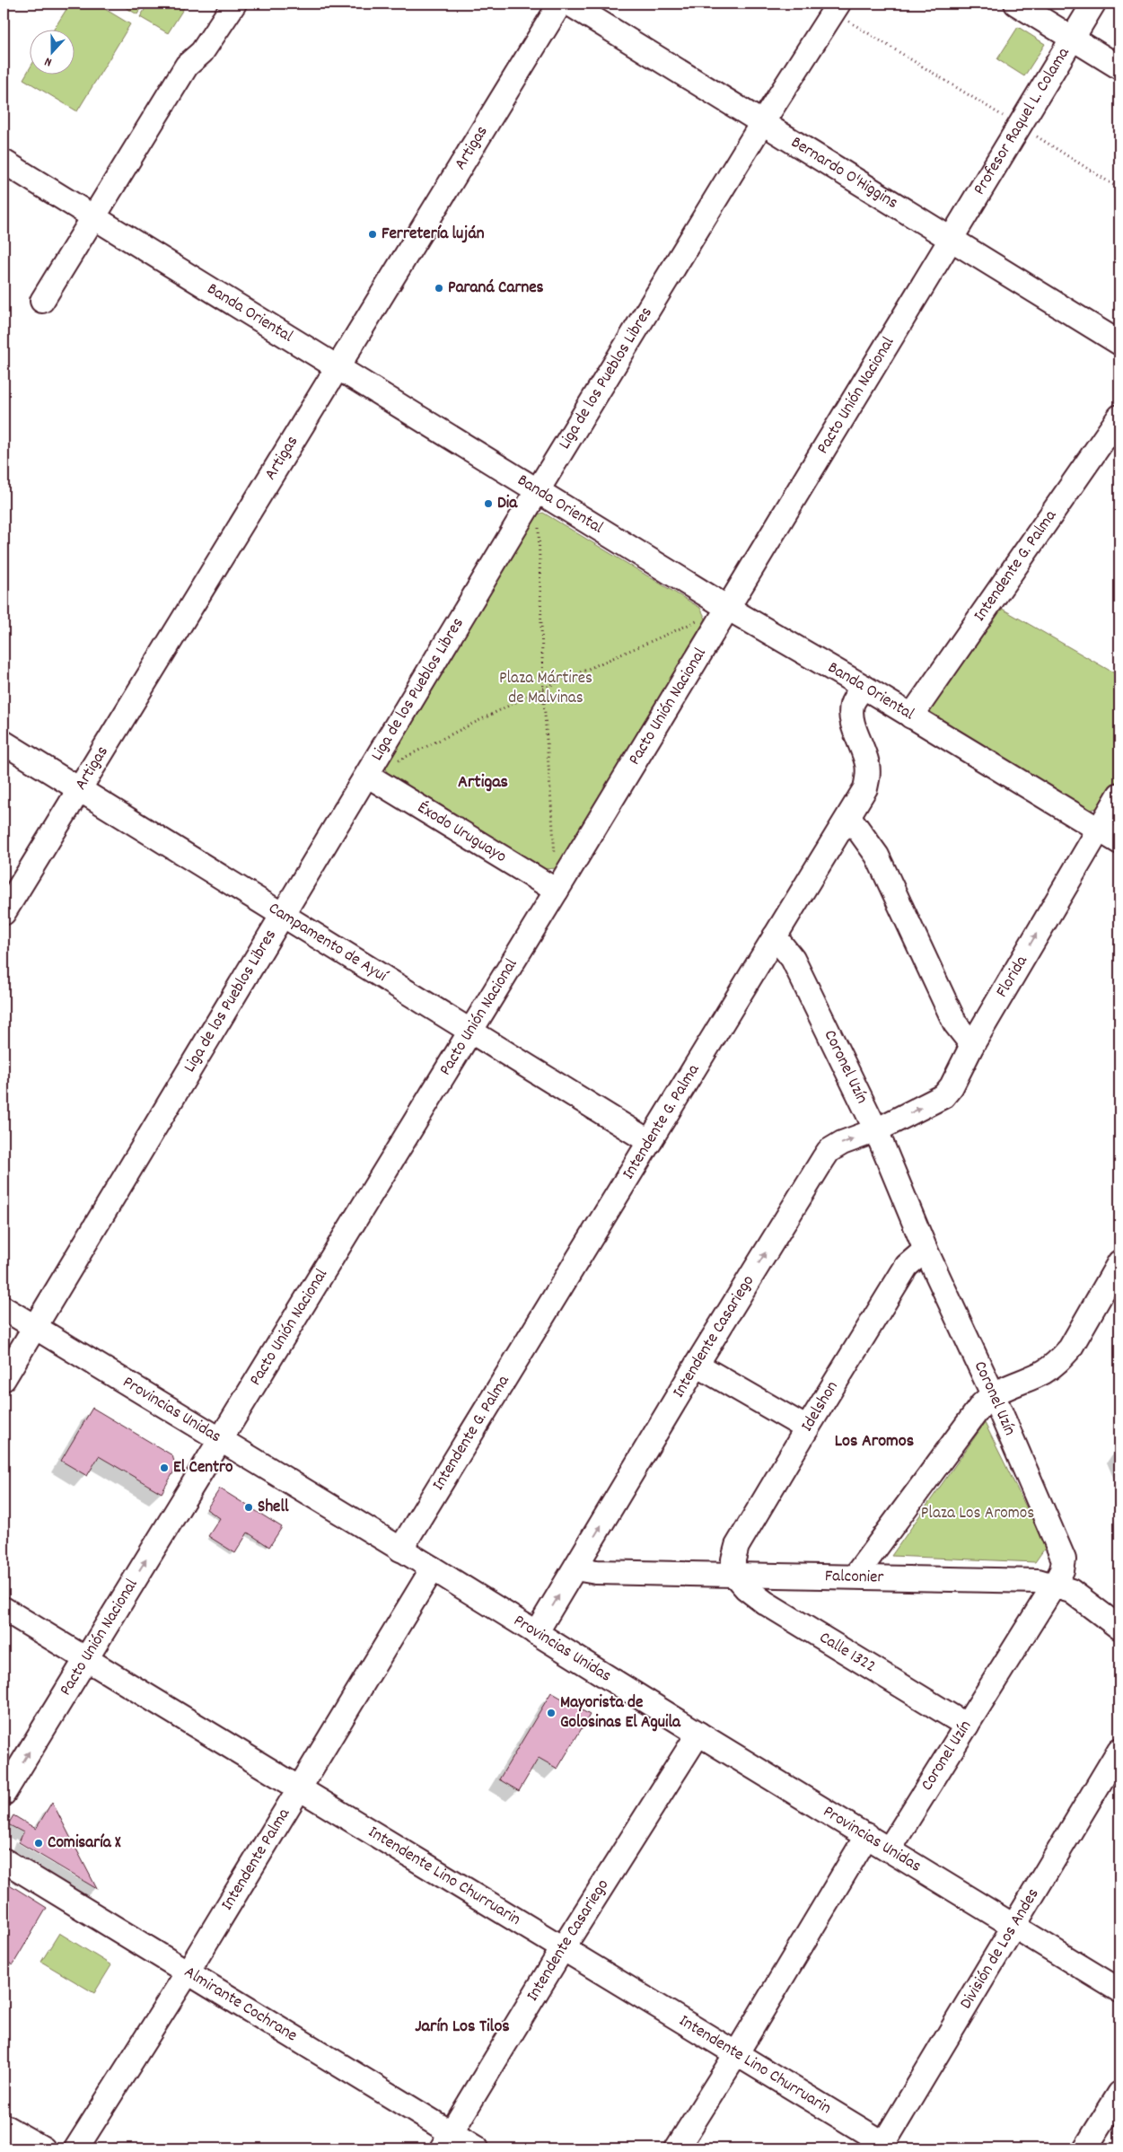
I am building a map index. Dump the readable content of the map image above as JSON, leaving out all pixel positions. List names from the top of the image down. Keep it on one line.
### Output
{"streets":{"street":["Profesor Raquel L. Colama","Artigas","Bernardo O'Higgins","Banda Oriental","Liga de los Pueblos Libres","Pacto Unión Nacional","Intendente G. Palma","Éxodo Uruguayo","Campamento de Ayuí","Florida","Coronel Uzín","Intendente Casariego","Idelshon","Provincias Unidas","Falconier","Calle 1322","Intendente Palma","Intendente Lino Churruarin","División de Los Andes","Almirante Cochrane"]},"crossings":[["Profesor Raquel L. Colama","Bernardo O'Higgins"],["Profesor Raquel L. Colama","Pacto Unión Nacional"],["Artigas","Banda Oriental"],["Artigas","Campamento de Ayuí"],["Bernardo O'Higgins","Liga de los Pueblos Libres"],["Bernardo O'Higgins","Pacto Unión Nacional"],["Banda Oriental","Liga de los Pueblos Libres"],["Banda Oriental","Pacto Unión Nacional"],["Banda Oriental","Intendente G. Palma"],["Banda Oriental","Florida"],["Liga de los Pueblos Libres","Éxodo Uruguayo"],["Liga de los Pueblos Libres","Campamento de Ayuí"],["Liga de los Pueblos Libres","Provincias Unidas"],["Pacto Unión Nacional","Éxodo Uruguayo"],["Pacto Unión Nacional","Campamento de Ayuí"],["Pacto Unión Nacional","Provincias Unidas"],["Pacto Unión Nacional","Intendente Lino Churruarin"],["Intendente G. Palma","Campamento de Ayuí"],["Intendente G. Palma","Coronel Uzín"],["Intendente G. Palma","Provincias Unidas"],["Florida","Coronel Uzín"],["Florida","Intendente Casariego"],["Coronel Uzín","Intendente Casariego"],["Coronel Uzín","Idelshon"],["Coronel Uzín","Provincias Unidas"],["Coronel Uzín","Falconier"],["Coronel Uzín","Calle 1322"],["Intendente Casariego","Provincias Unidas"],["Intendente Casariego","Falconier"],["Intendente Casariego","Intendente Lino Churruarin"],["Intendente Casariego","Almirante Cochrane"],["Idelshon","Falconier"],["Idelshon","Calle 1322"],["Provincias Unidas","Intendente Palma"],["Provincias Unidas","División de Los Andes"],["Falconier","Calle 1322"],["Intendente Palma","Intendente Lino Churruarin"],["Intendente Palma","Almirante Cochrane"],["Intendente Lino Churruarin","División de Los Andes"]],"one_way":["Florida","Intendente Casariego"],"districts":["Artigas","Los Aromos","Jarín Los Tilos"],"parks":["Plaza Mártires de Malvinas","Plaza Los Aromos"],"places":["Ferretería luján","Paraná Carnes","Dia","El Centro","Shell","Mayorista de Golosinas El Aguila","Comisaría X"],"north":"bottom"}
